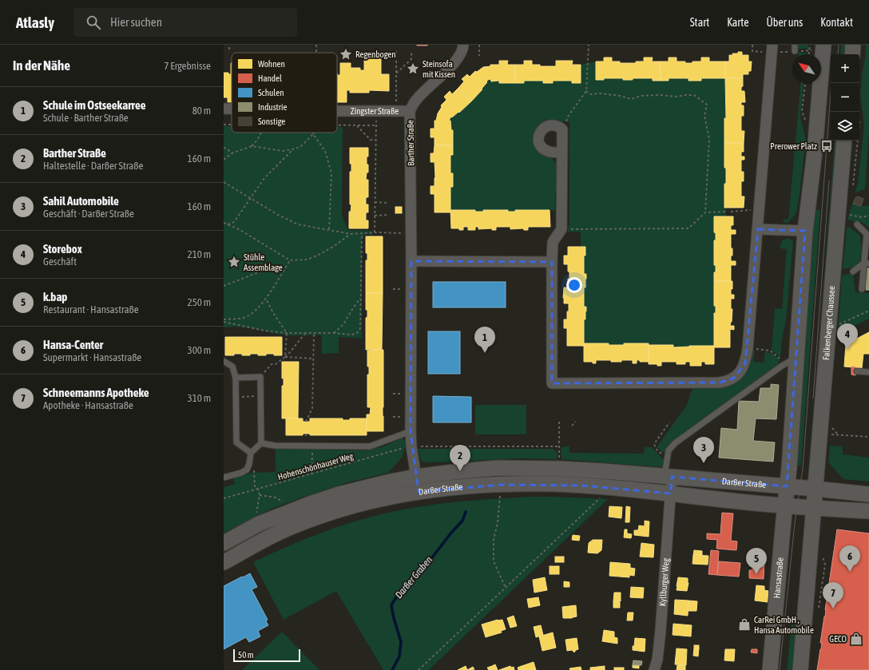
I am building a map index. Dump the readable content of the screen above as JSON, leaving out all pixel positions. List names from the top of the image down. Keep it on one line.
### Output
{"streets":{"main road":["Falkenberger Chaussee","Darßer Straße","Hansastraße"],"street":["Zingster Straße","Barther Straße","Kyllburger Weg"],"path":["Hohenschönhauser Weg"]},"crossings":[["Zingster Straße","Barther Straße"],["Barther Straße","Hohenschönhauser Weg"],["Barther Straße","Darßer Straße"],["Falkenberger Chaussee","Darßer Straße"],["Darßer Straße","Hansastraße"],["Darßer Straße","Kyllburger Weg"]],"water":["Darßer Graben"],"places":{"place":["Regenbogen","Steinsofa mit Kissen","Stühle Assemblage"],"bus stop":["Prerower Platz"],"shop":["CarRei GmbH , Hansa Automobile","GECO"]},"legend":["Wohnen","Handel","Schulen","Industrie","Sonstige"],"scale_bar":"50 m","north":"top left","page":{"header":"Atlasly","search":"Hier suchen","nav":["Start","Karte","Über uns","Kontakt"],"heading":["In der Nähe","7 Ergebnisse"],"map_buttons":["+","−"],"list":[{"mark":"1","name":"Schule im Ostseekarree","note":"Schule · Barther Straße","value":"80 m"},{"mark":"2","name":"Barther Straße","note":"Haltestelle · Darßer Straße","value":"160 m"},{"mark":"3","name":"Sahil Automobile","note":"Geschäft · Darßer Straße","value":"160 m"},{"mark":"4","name":"Storebox","note":"Geschäft","value":"210 m"},{"mark":"5","name":"k.bap","note":"Restaurant · Hansastraße","value":"250 m"},{"mark":"6","name":"Hansa-Center","note":"Supermarkt · Hansastraße","value":"300 m"},{"mark":"7","name":"Schneemanns Apotheke","note":"Apotheke · Hansastraße","value":"310 m"}],"pins":["4","1","3","2","6","5","7"],"scale":"50 m"}}
